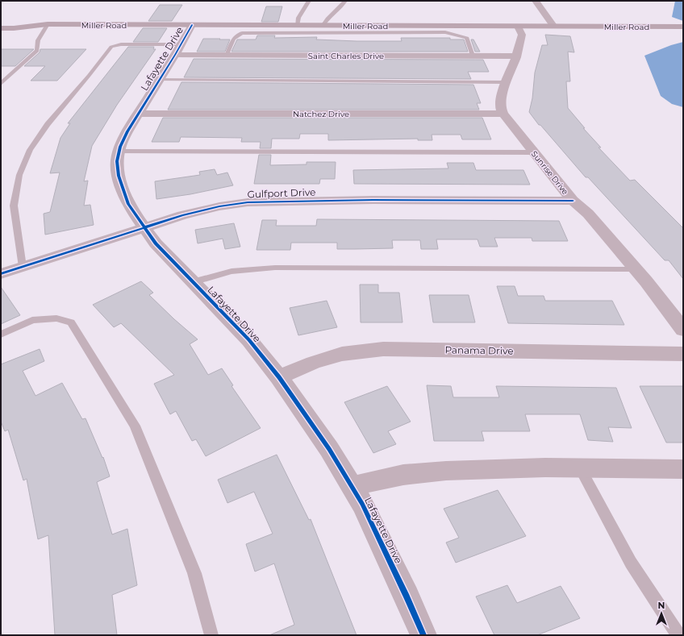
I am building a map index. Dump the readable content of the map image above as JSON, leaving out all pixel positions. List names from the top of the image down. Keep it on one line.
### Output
{"streets":{"main road":["Miller Road"],"street":["Saint Charles Drive","Lafayette Drive","Natchez Drive","Sunrise Drive","Gulfport Drive","Panama Drive"]},"crossings":[["Miller Road","Lafayette Drive"],["Saint Charles Drive","Lafayette Drive"],["Lafayette Drive","Natchez Drive"],["Lafayette Drive","Gulfport Drive"],["Lafayette Drive","Panama Drive"],["Natchez Drive","Sunrise Drive"],["Sunrise Drive","Gulfport Drive"]],"north":"top"}
